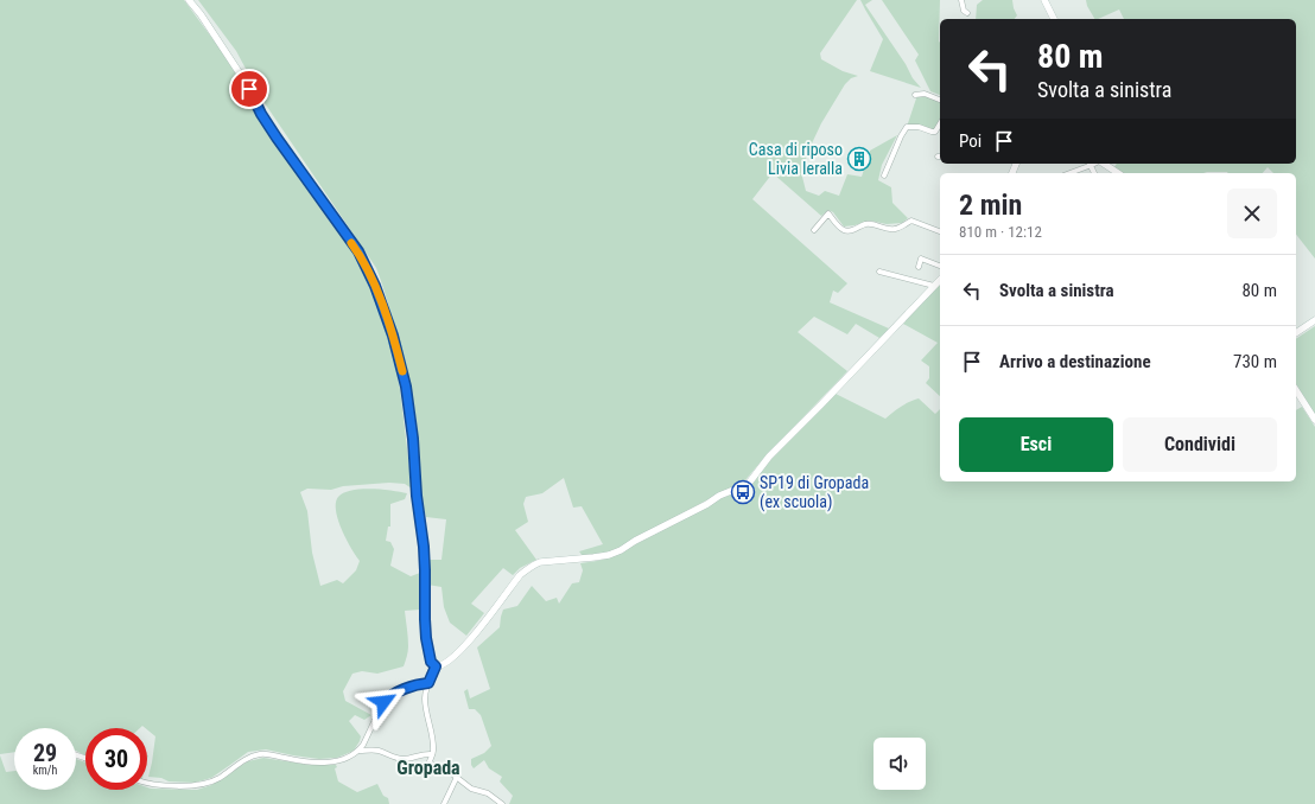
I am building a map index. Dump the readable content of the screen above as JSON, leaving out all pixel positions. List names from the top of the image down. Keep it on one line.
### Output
{"districts":["Gropada"],"places":{"building":["Casa di riposo Livia Ieralla"],"bus stop":["SP19 di Gropada (ex scuola)"]},"page":{"turn":["80 m","Svolta a sinistra"],"then":"Poi","heading":["2 min","810 m · 12:12"],"list":[{"name":"Svolta a sinistra","value":"80 m"},{"name":"Arrivo a destinazione","value":"730 m"}],"buttons":["Esci","Condividi"],"speed":"29 km/h","limit":"30"}}
